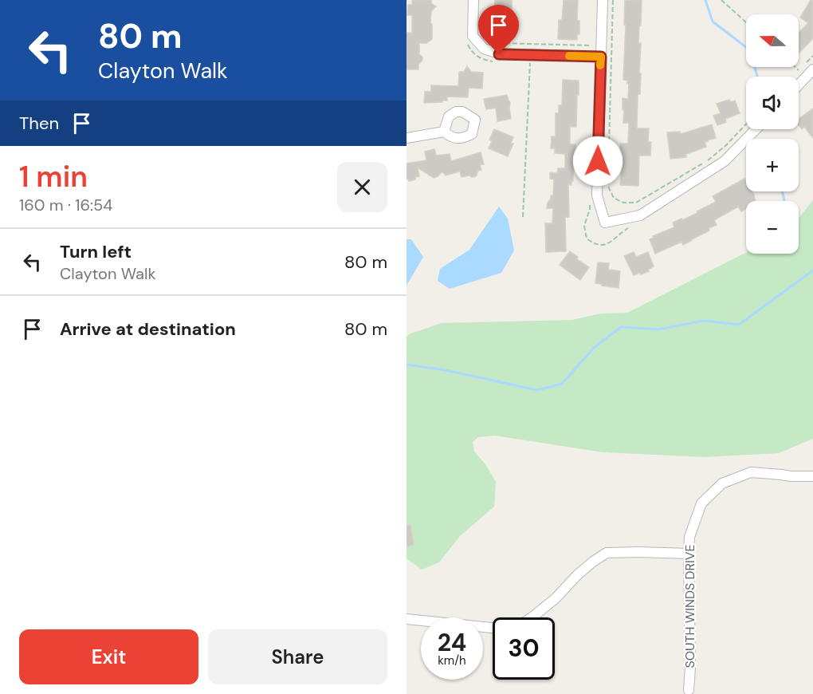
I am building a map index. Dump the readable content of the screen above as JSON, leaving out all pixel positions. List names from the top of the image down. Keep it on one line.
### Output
{"streets":{"street":["SOUTH WINDS DRIVE"]},"north":"left","page":{"turn":["80 m","Clayton Walk"],"map_buttons":["+","−"],"then":"Then","heading":["1 min","160 m · 16:54"],"list":[{"name":"Turn left","note":"Clayton Walk","value":"80 m"},{"name":"Arrive at destination","value":"80 m"}],"speed":"24 km/h","limit":"30","buttons":["Exit","Share"]}}
